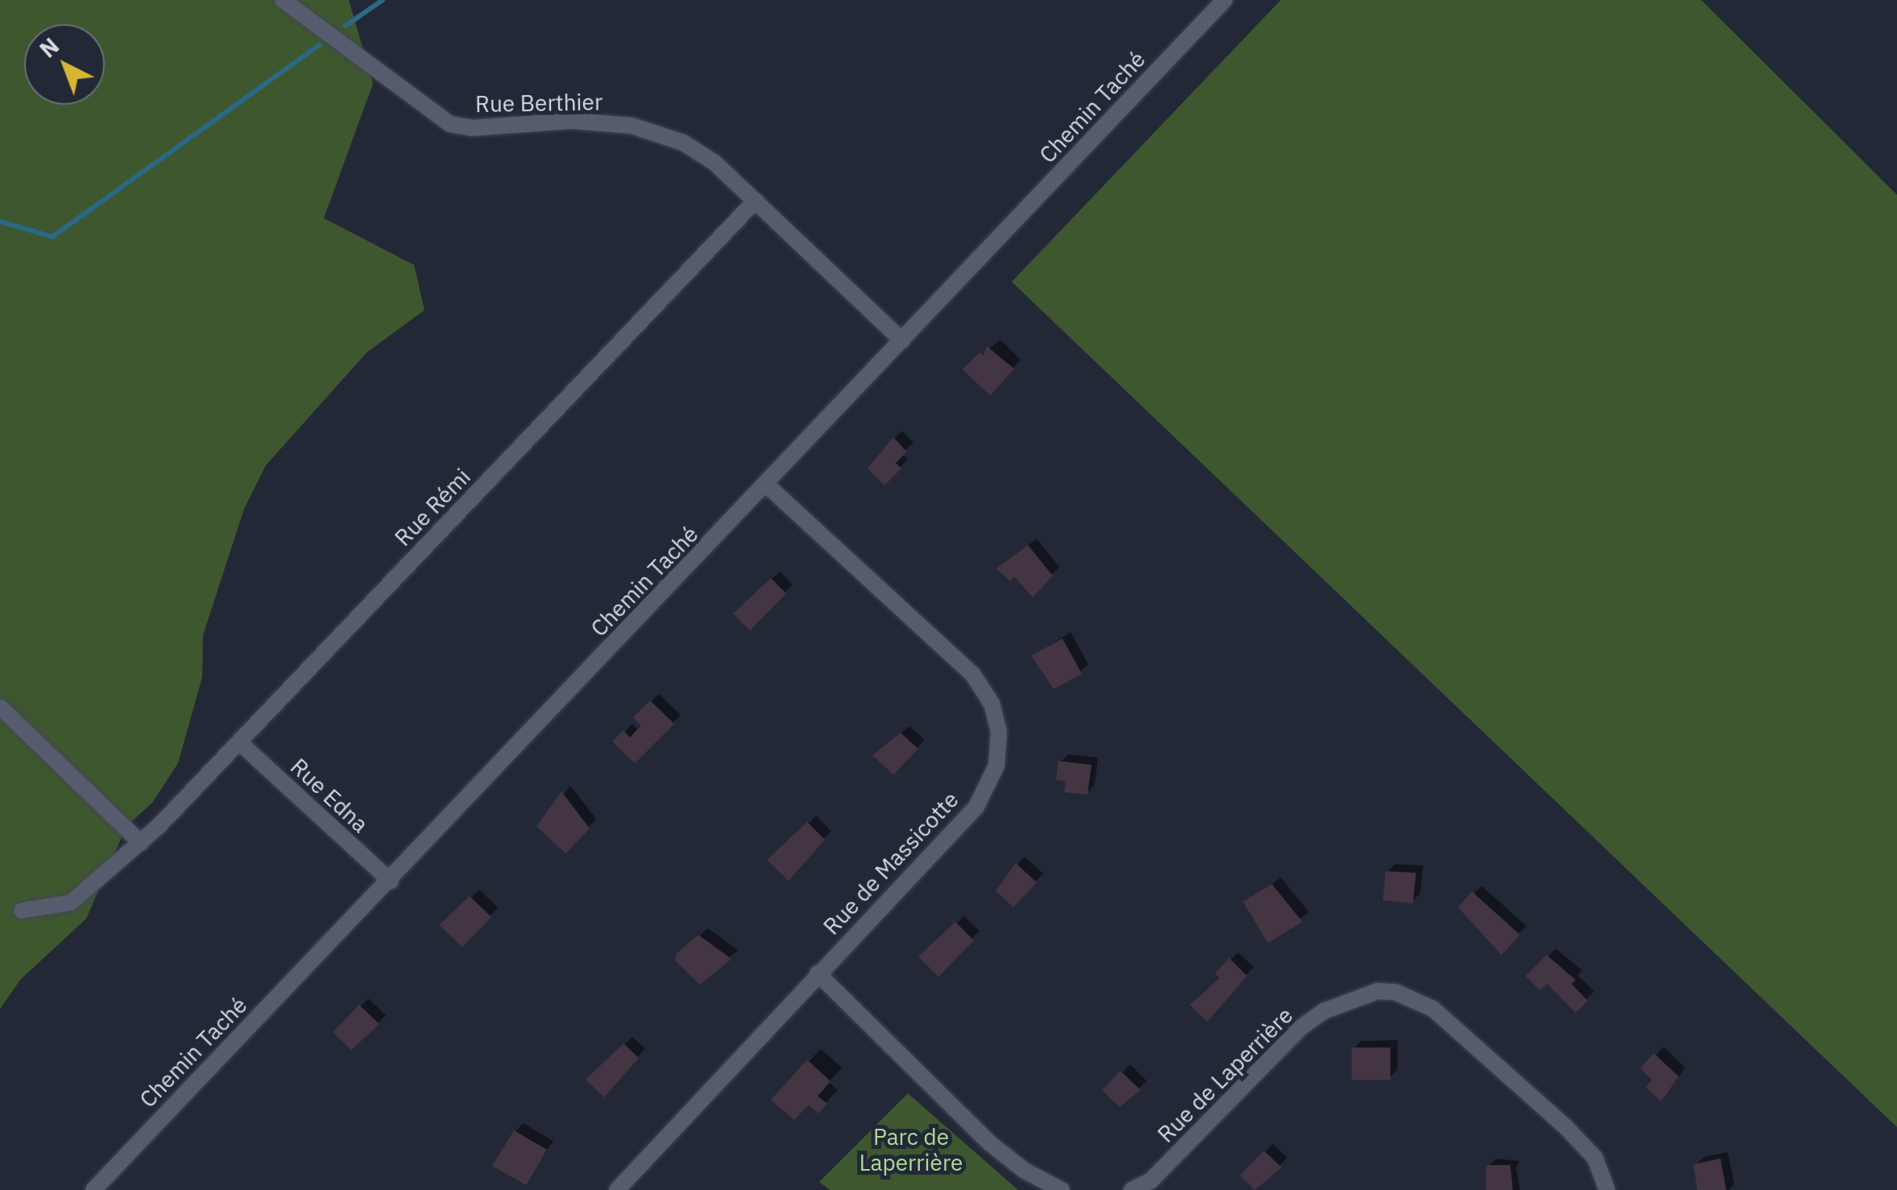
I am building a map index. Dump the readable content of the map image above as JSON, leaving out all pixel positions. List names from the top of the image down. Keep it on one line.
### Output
{"streets":{"street":["Rue Berthier","Chemin Taché","Rue Rémi","Rue Edna","Rue de Massicotte","Rue de Laperrière"]},"crossings":[["Rue Berthier","Chemin Taché"],["Rue Berthier","Rue Rémi"],["Chemin Taché","Rue Edna"],["Chemin Taché","Rue de Massicotte"],["Rue Rémi","Rue Edna"]],"parks":["Parc de Laperrière"],"north":"top left"}
